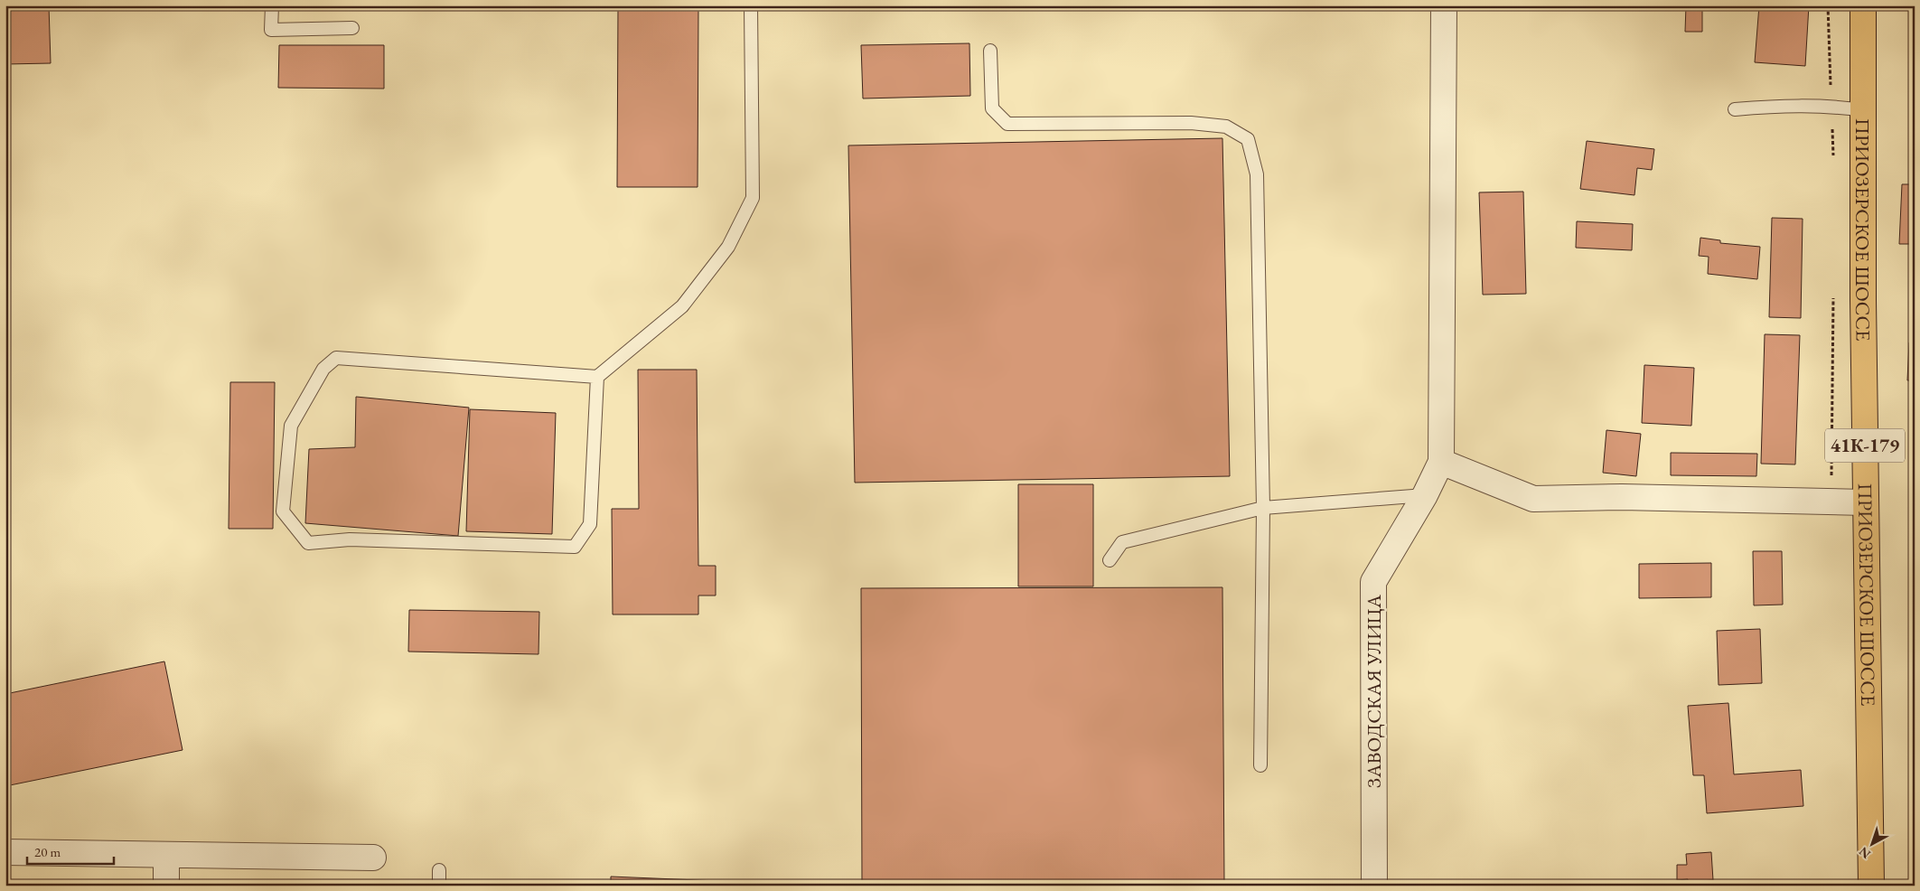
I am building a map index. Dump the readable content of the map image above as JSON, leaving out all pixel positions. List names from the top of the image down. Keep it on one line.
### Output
{"streets":{"main road":["ПРИОЗЕРСКОЕ ШОССЕ","41К-179"],"street":["ЗАВОДСКАЯ УЛИЦА"]},"scale_bar":"20 m","north":"bottom left"}
